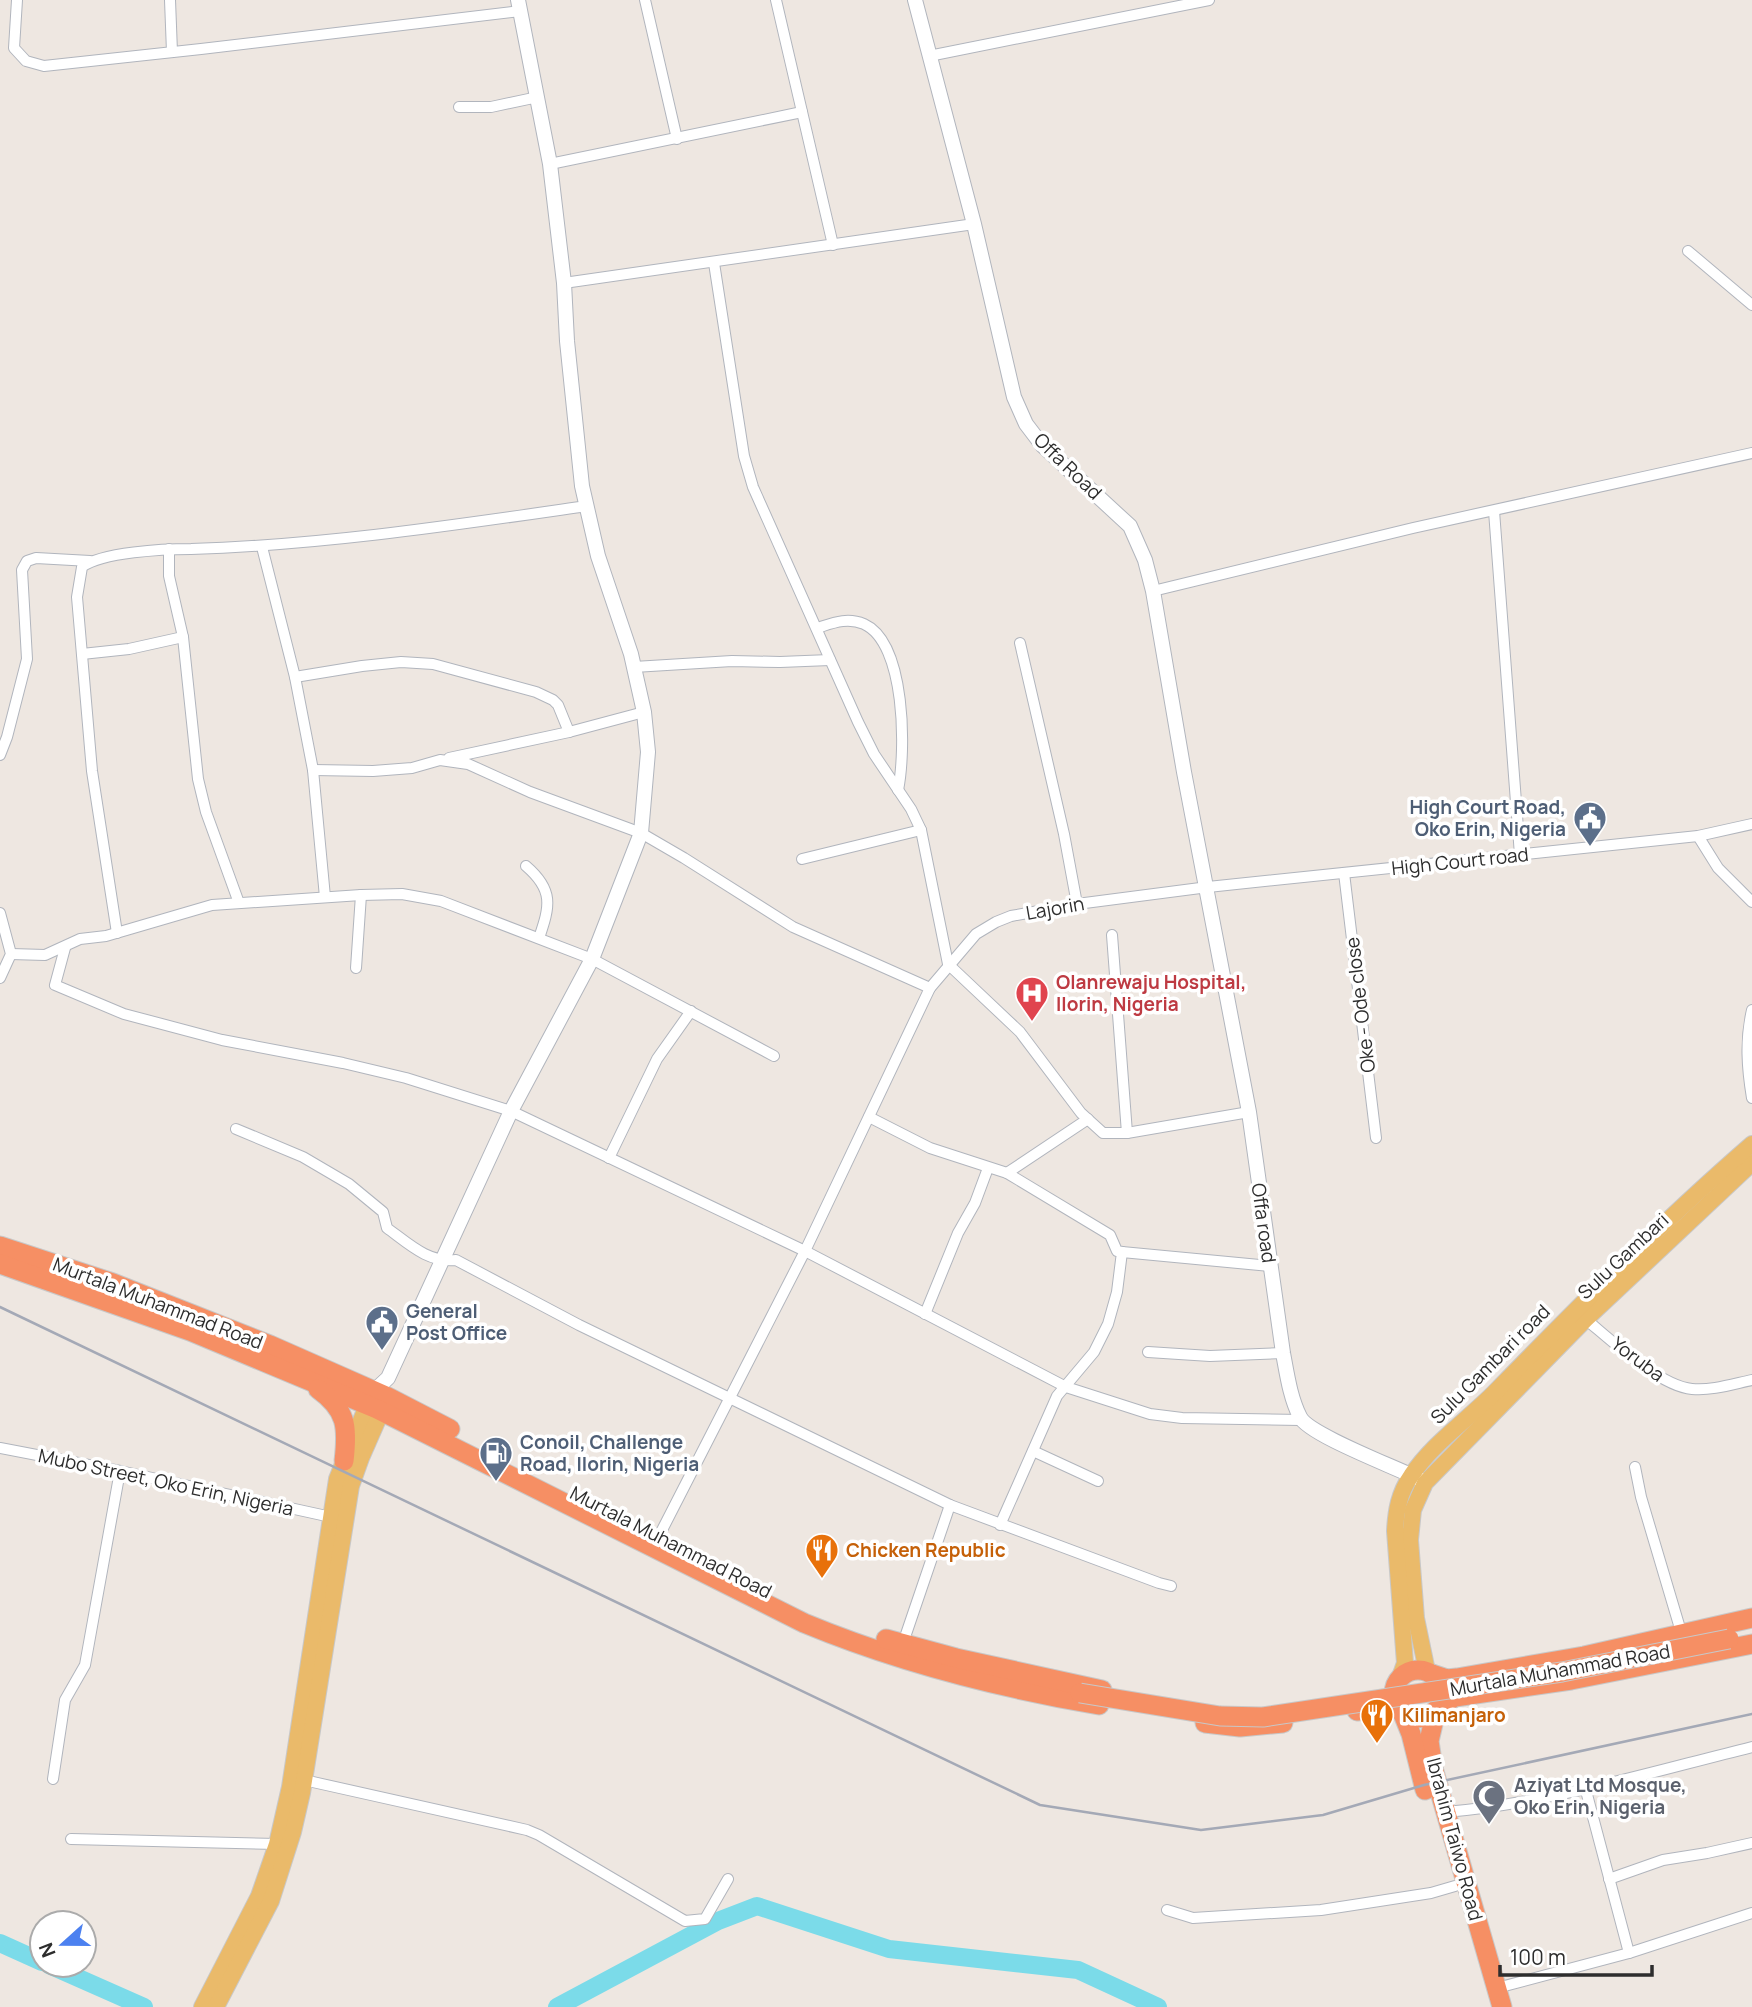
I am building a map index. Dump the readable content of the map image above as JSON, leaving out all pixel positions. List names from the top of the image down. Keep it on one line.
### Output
{"streets":{"highway":["Murtala Muhammad Road","Ibrahim Taiwo Road"],"main road":["Sulu Gambari","Sulu Gambari road"],"street":["Offa Road","High Court road","Lajorin","Oke - Ode close","Offa road","Yoruba","Mubo Street, Oko Erin, Nigeria"]},"crossings":[["Offa Road","High Court road"],["Offa Road","Lajorin"],["Offa Road","Offa road"],["High Court road","Lajorin"],["High Court road","Oke - Ode close"],["High Court road","Offa road"],["Lajorin","Offa road"],["Lajorin","Murtala Muhammad Road"],["Sulu Gambari","Yoruba"],["Sulu Gambari","Sulu Gambari road"],["Murtala Muhammad Road","Sulu Gambari road"],["Murtala Muhammad Road","Ibrahim Taiwo Road"],["Yoruba","Sulu Gambari road"],["Sulu Gambari road","Ibrahim Taiwo Road"]],"places":{"public building":["High Court Road, Oko Erin, Nigeria","General Post Office"],"hospital":["Olanrewaju Hospital, Ilorin, Nigeria"],"fuel station":["Conoil, Challenge Road, Ilorin, Nigeria"],"restaurant":["Chicken Republic","Kilimanjaro"],"mosque":["Aziyat Ltd Mosque, Oko Erin, Nigeria"]},"scale_bar":"100 m","north":"left"}
